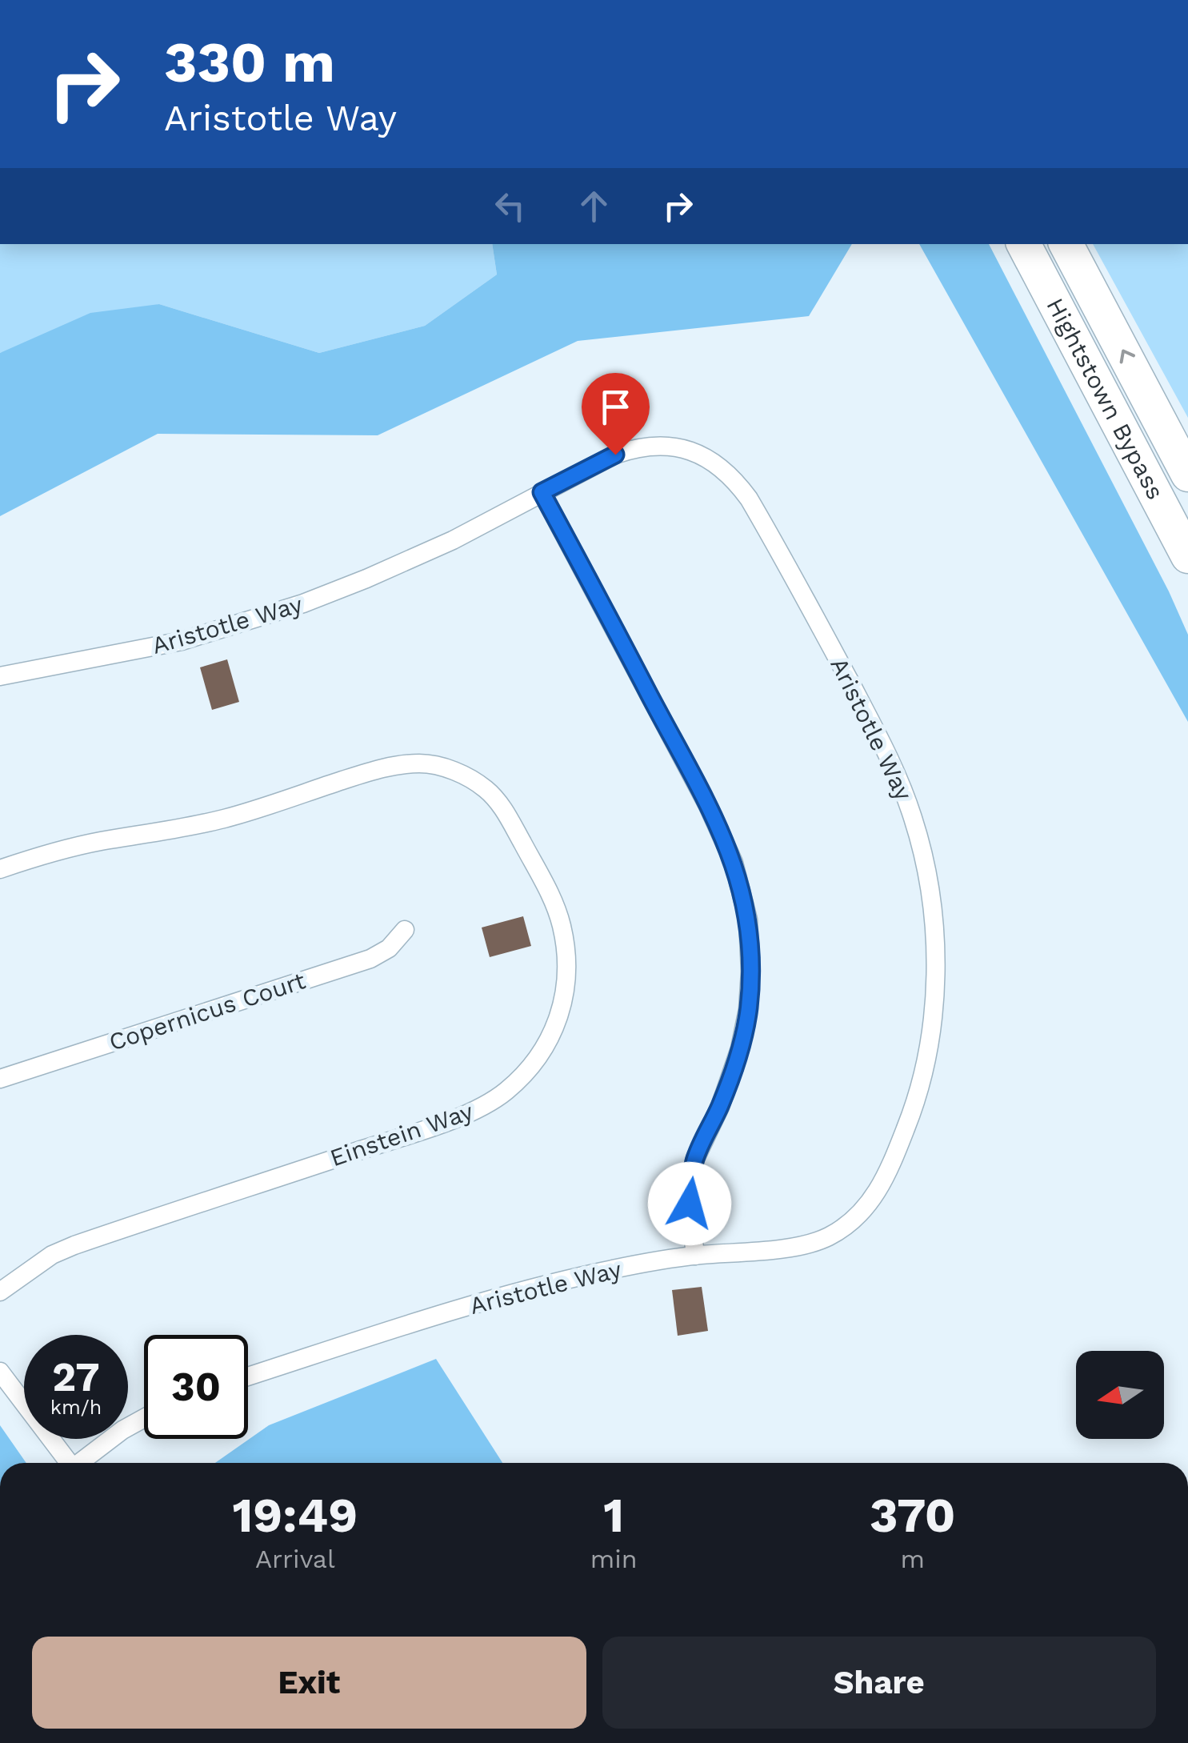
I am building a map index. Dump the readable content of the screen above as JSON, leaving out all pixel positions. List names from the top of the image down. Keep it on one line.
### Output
{"streets":{"highway":["Hightstown Bypass"],"street":["Aristotle Way","Copernicus Court","Einstein Way"]},"north":"left","page":{"turn":["330 m","Aristotle Way"],"speed":"27 km/h","limit":"30","eta":["19:49","Arrival","1","min","370","m"],"buttons":["Exit","Share"]}}
